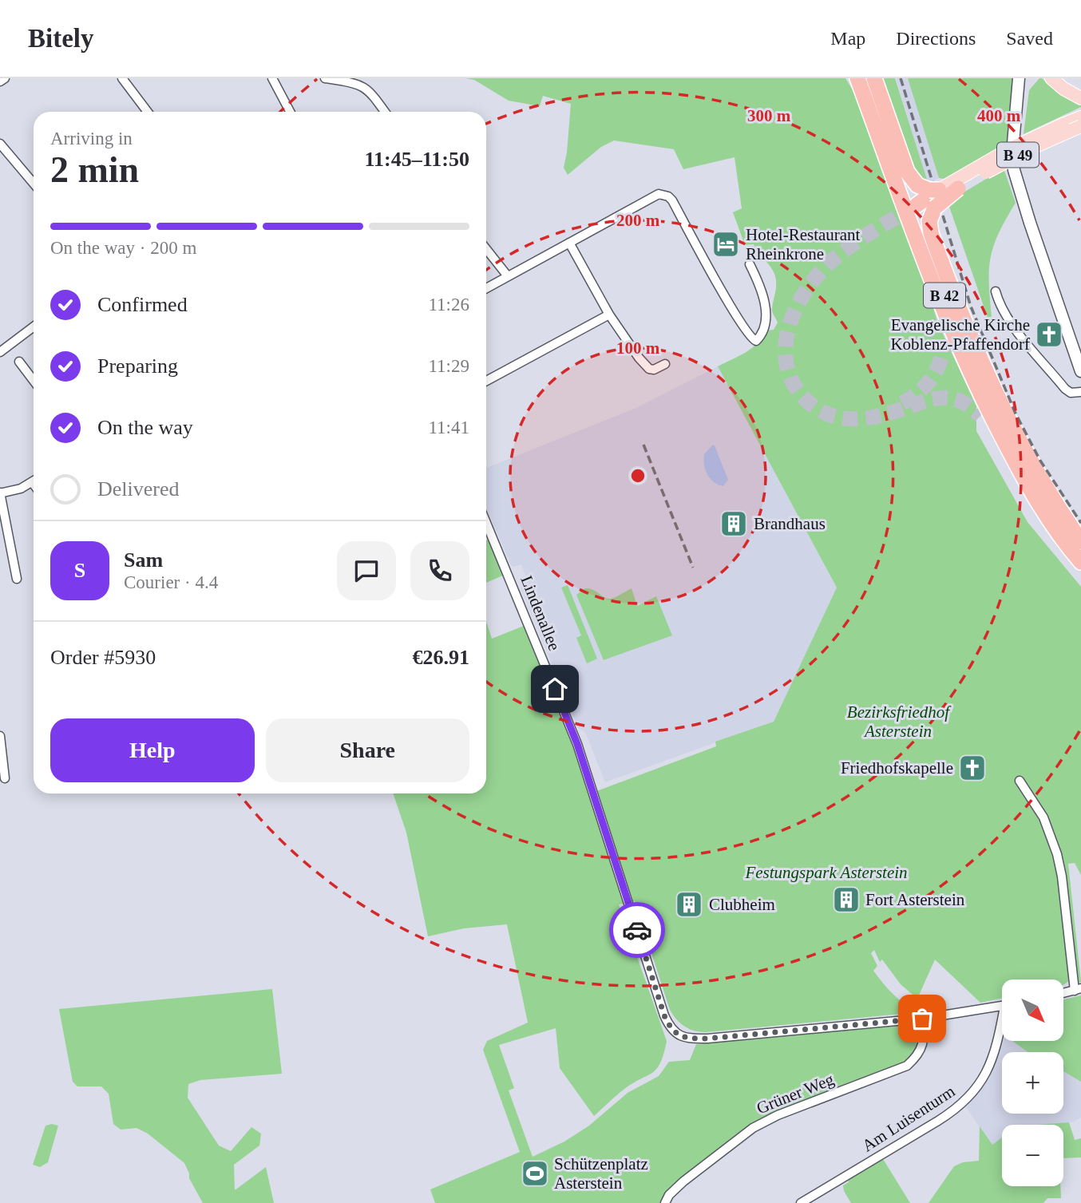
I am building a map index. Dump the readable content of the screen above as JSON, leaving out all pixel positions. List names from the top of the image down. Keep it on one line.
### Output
{"streets":{"highway":["B 49","B 42"],"street":["Lindenallee","Grüner Weg","Am Luisenturm"]},"crossings":[["Lindenallee","Grüner Weg"]],"parks":["Bezirksfriedhof Asterstein","Festungspark Asterstein"],"places":{"hotel":["Hotel-Restaurant Rheinkrone"],"church":["Evangelische Kirche Koblenz-Pfaffendorf","Friedhofskapelle"],"building":["Brandhaus","Fort Asterstein","Clubheim"],"sports":["Schützenplatz Asterstein"]},"north":"bottom right","page":{"header":"Bitely","nav":["Map","Directions","Saved"],"heading":["2 min","Arriving in","11:45–11:50"],"panel":["Sam","Courier · 4.4","Order #5930","€26.91"],"bar":"On the way · 200 m","list":[["Confirmed","11:26"],["Preparing","11:29"],["On the way","11:41"],"Delivered"],"round":"S","buttons":["Help","Share"],"map_buttons":["+","−"]},"rings":["400 m","300 m","200 m","100 m"]}
